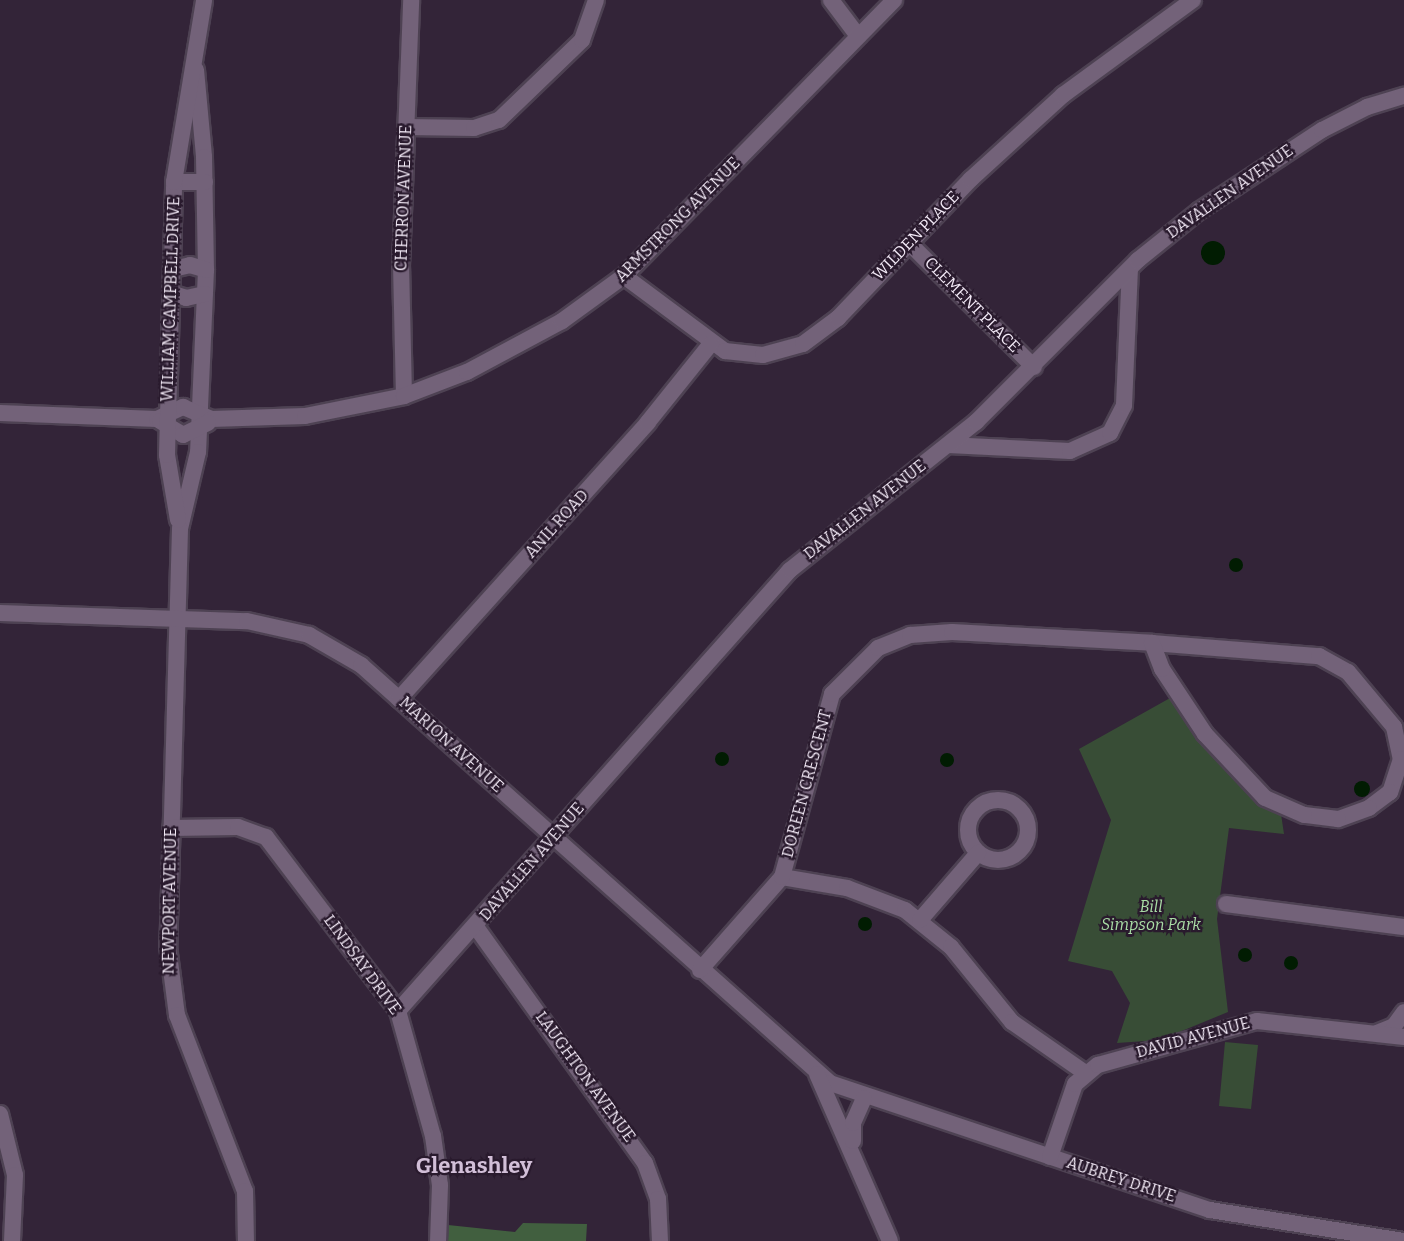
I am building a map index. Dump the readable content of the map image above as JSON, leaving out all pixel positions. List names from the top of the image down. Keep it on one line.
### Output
{"streets":{"street":["DAVALLEN AVENUE","CHERRON AVENUE","ARMSTRONG AVENUE","WILDEN PLACE","WILLIAM CAMPBELL DRIVE","CLEMENT PLACE","ANIL ROAD","MARION AVENUE","DOREEN CRESCENT","NEWPORT AVENUE","LINDSAY DRIVE","DAVID AVENUE","LAUGHTON AVENUE","AUBREY DRIVE"]},"crossings":[["DAVALLEN AVENUE","CLEMENT PLACE"],["DAVALLEN AVENUE","MARION AVENUE"],["DAVALLEN AVENUE","LINDSAY DRIVE"],["DAVALLEN AVENUE","LAUGHTON AVENUE"],["CHERRON AVENUE","ARMSTRONG AVENUE"],["ARMSTRONG AVENUE","WILDEN PLACE"],["ARMSTRONG AVENUE","WILLIAM CAMPBELL DRIVE"],["WILDEN PLACE","CLEMENT PLACE"],["WILDEN PLACE","ANIL ROAD"],["WILLIAM CAMPBELL DRIVE","MARION AVENUE"],["WILLIAM CAMPBELL DRIVE","NEWPORT AVENUE"],["ANIL ROAD","MARION AVENUE"],["MARION AVENUE","DOREEN CRESCENT"],["MARION AVENUE","NEWPORT AVENUE"],["MARION AVENUE","AUBREY DRIVE"],["NEWPORT AVENUE","LINDSAY DRIVE"]],"districts":["Glenashley"],"parks":["Bill Simpson Park"]}
